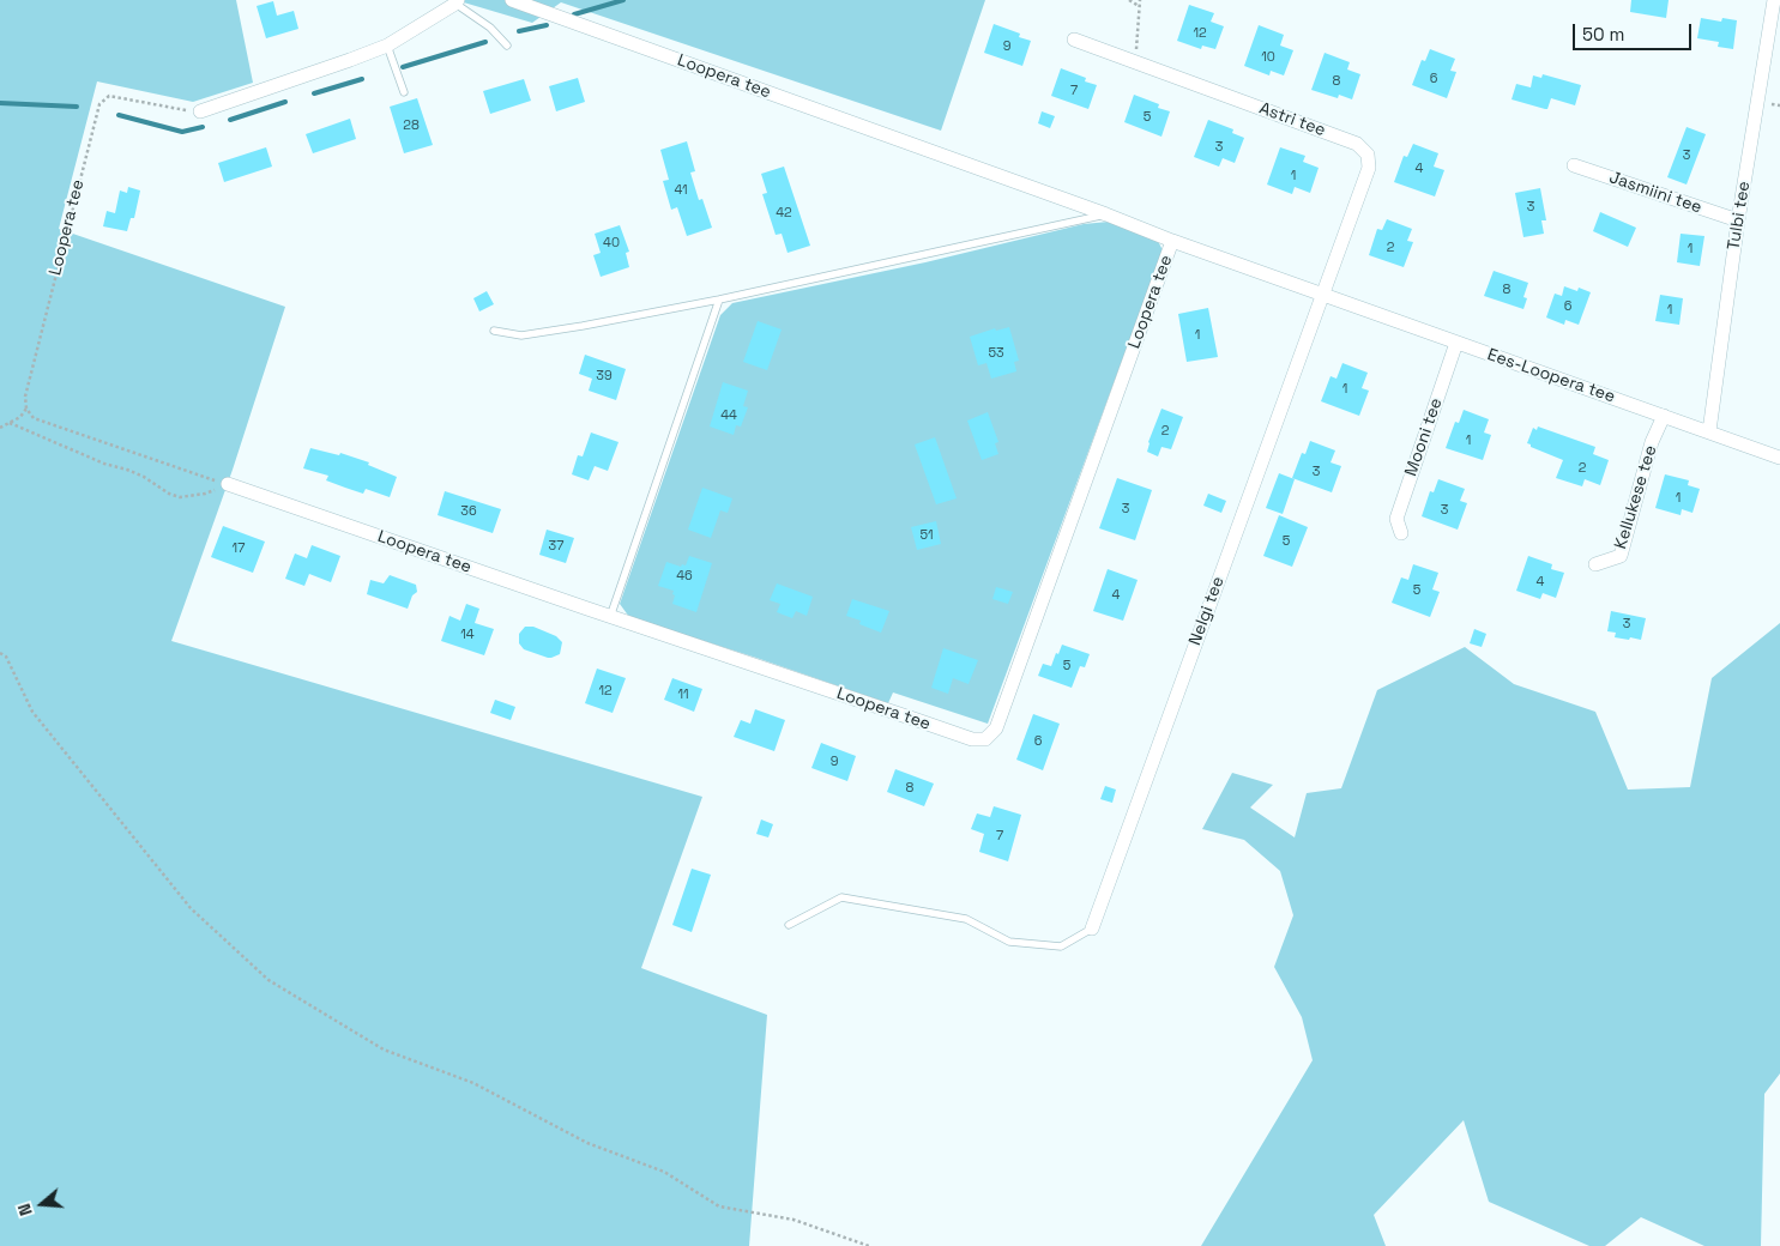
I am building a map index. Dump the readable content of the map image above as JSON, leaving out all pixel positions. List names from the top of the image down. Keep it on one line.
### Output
{"streets":{"street":["Loopera tee","Astri tee","Jasmiini tee","Tulbi tee","Ees-Loopera tee","Mooni tee","Kellukese tee","Nelgi tee"]},"crossings":[["Loopera tee","Astri tee"],["Loopera tee","Ees-Loopera tee"],["Loopera tee","Nelgi tee"],["Astri tee","Ees-Loopera tee"],["Astri tee","Nelgi tee"],["Jasmiini tee","Tulbi tee"],["Tulbi tee","Ees-Loopera tee"],["Ees-Loopera tee","Mooni tee"],["Ees-Loopera tee","Kellukese tee"],["Ees-Loopera tee","Nelgi tee"]],"house_numbers":["12","9","10","6","8","7","5","28","3","3","4","1","41","3","42","40","2","1","8","6","1","1","53","39","1","44","2","1","2","3","1","3","3","36","51","5","37","17","46","4","5","4","3","14","5","12","11","6","9","8","7"],"scale_bar":"50 m","north":"left"}
